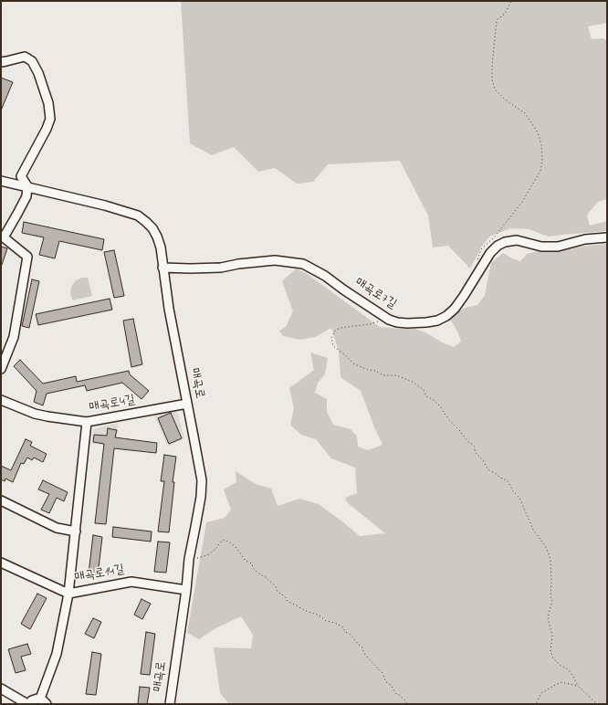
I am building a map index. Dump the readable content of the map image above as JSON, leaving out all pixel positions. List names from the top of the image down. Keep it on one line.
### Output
{"streets":{"street":["매곡로7길","매곡로","매곡로4길","매곡로14길"]},"crossings":[["매곡로7길","매곡로"],["매곡로","매곡로4길"],["매곡로","매곡로14길"]]}
